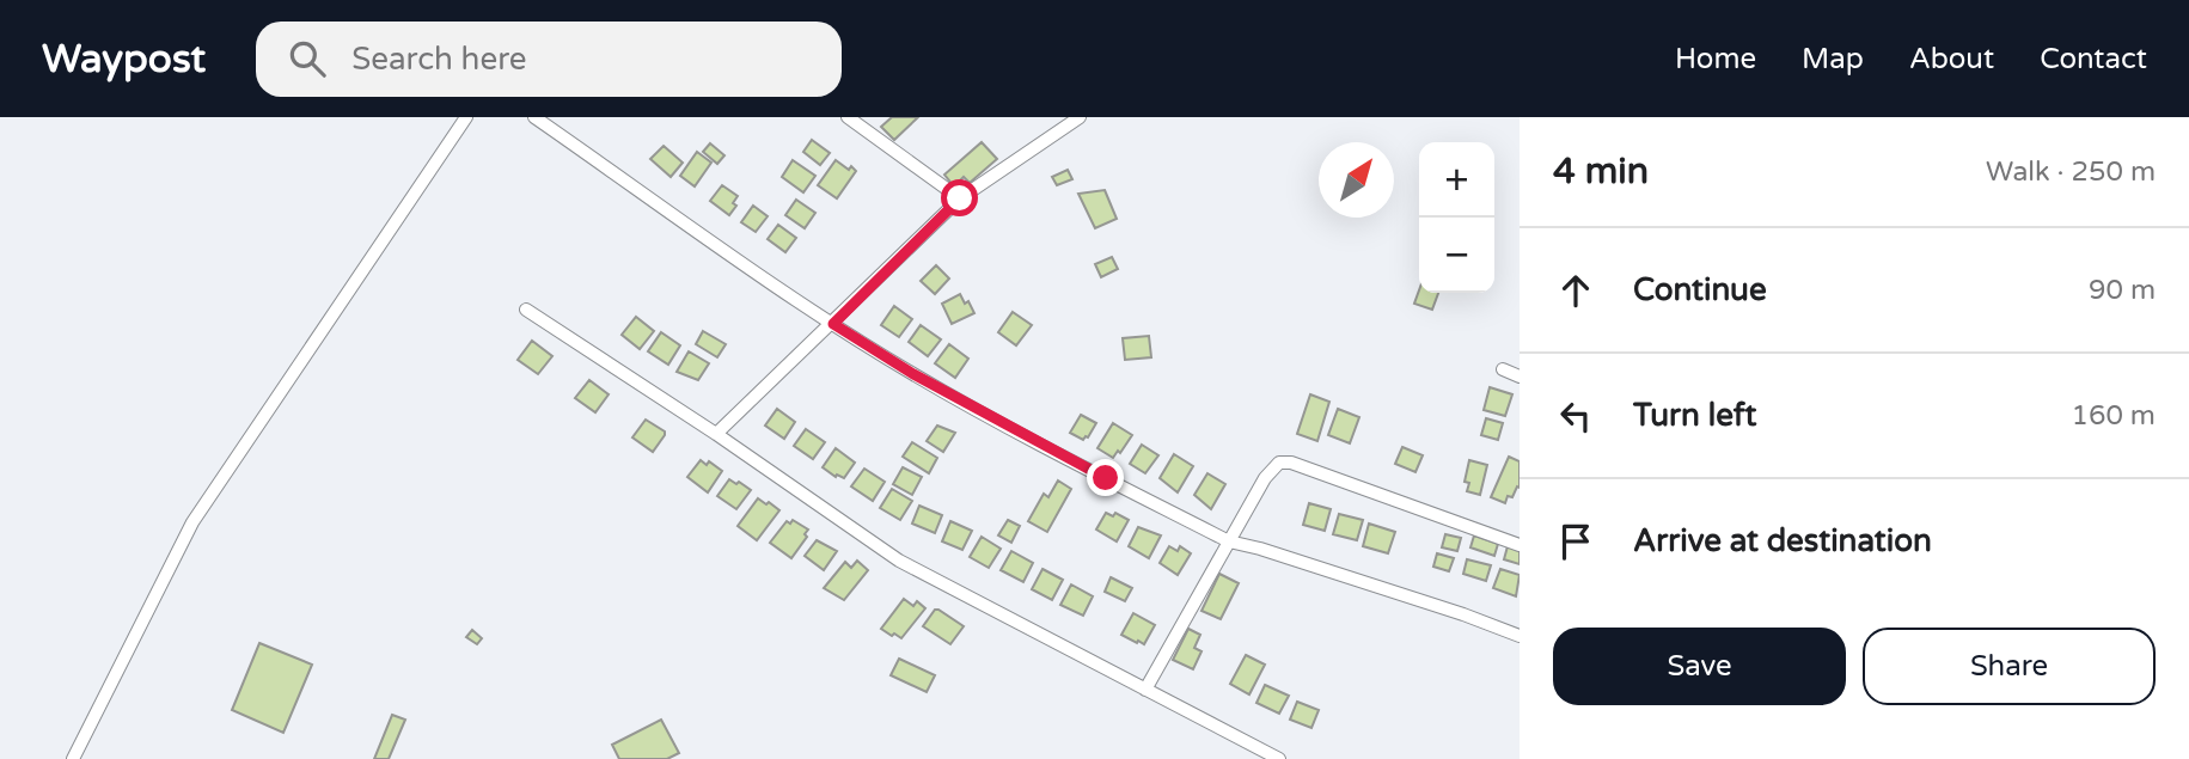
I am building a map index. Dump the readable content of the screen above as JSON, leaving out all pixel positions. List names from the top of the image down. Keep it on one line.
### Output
{"north":"top right","page":{"header":"Waypost","search":"Search here","nav":["Home","Map","About","Contact"],"heading":["4 min","Walk · 250 m"],"map_buttons":["+","−"],"list":[["Continue","90 m"],["Turn left","160 m"],"Arrive at destination"],"buttons":["Save","Share"]}}
